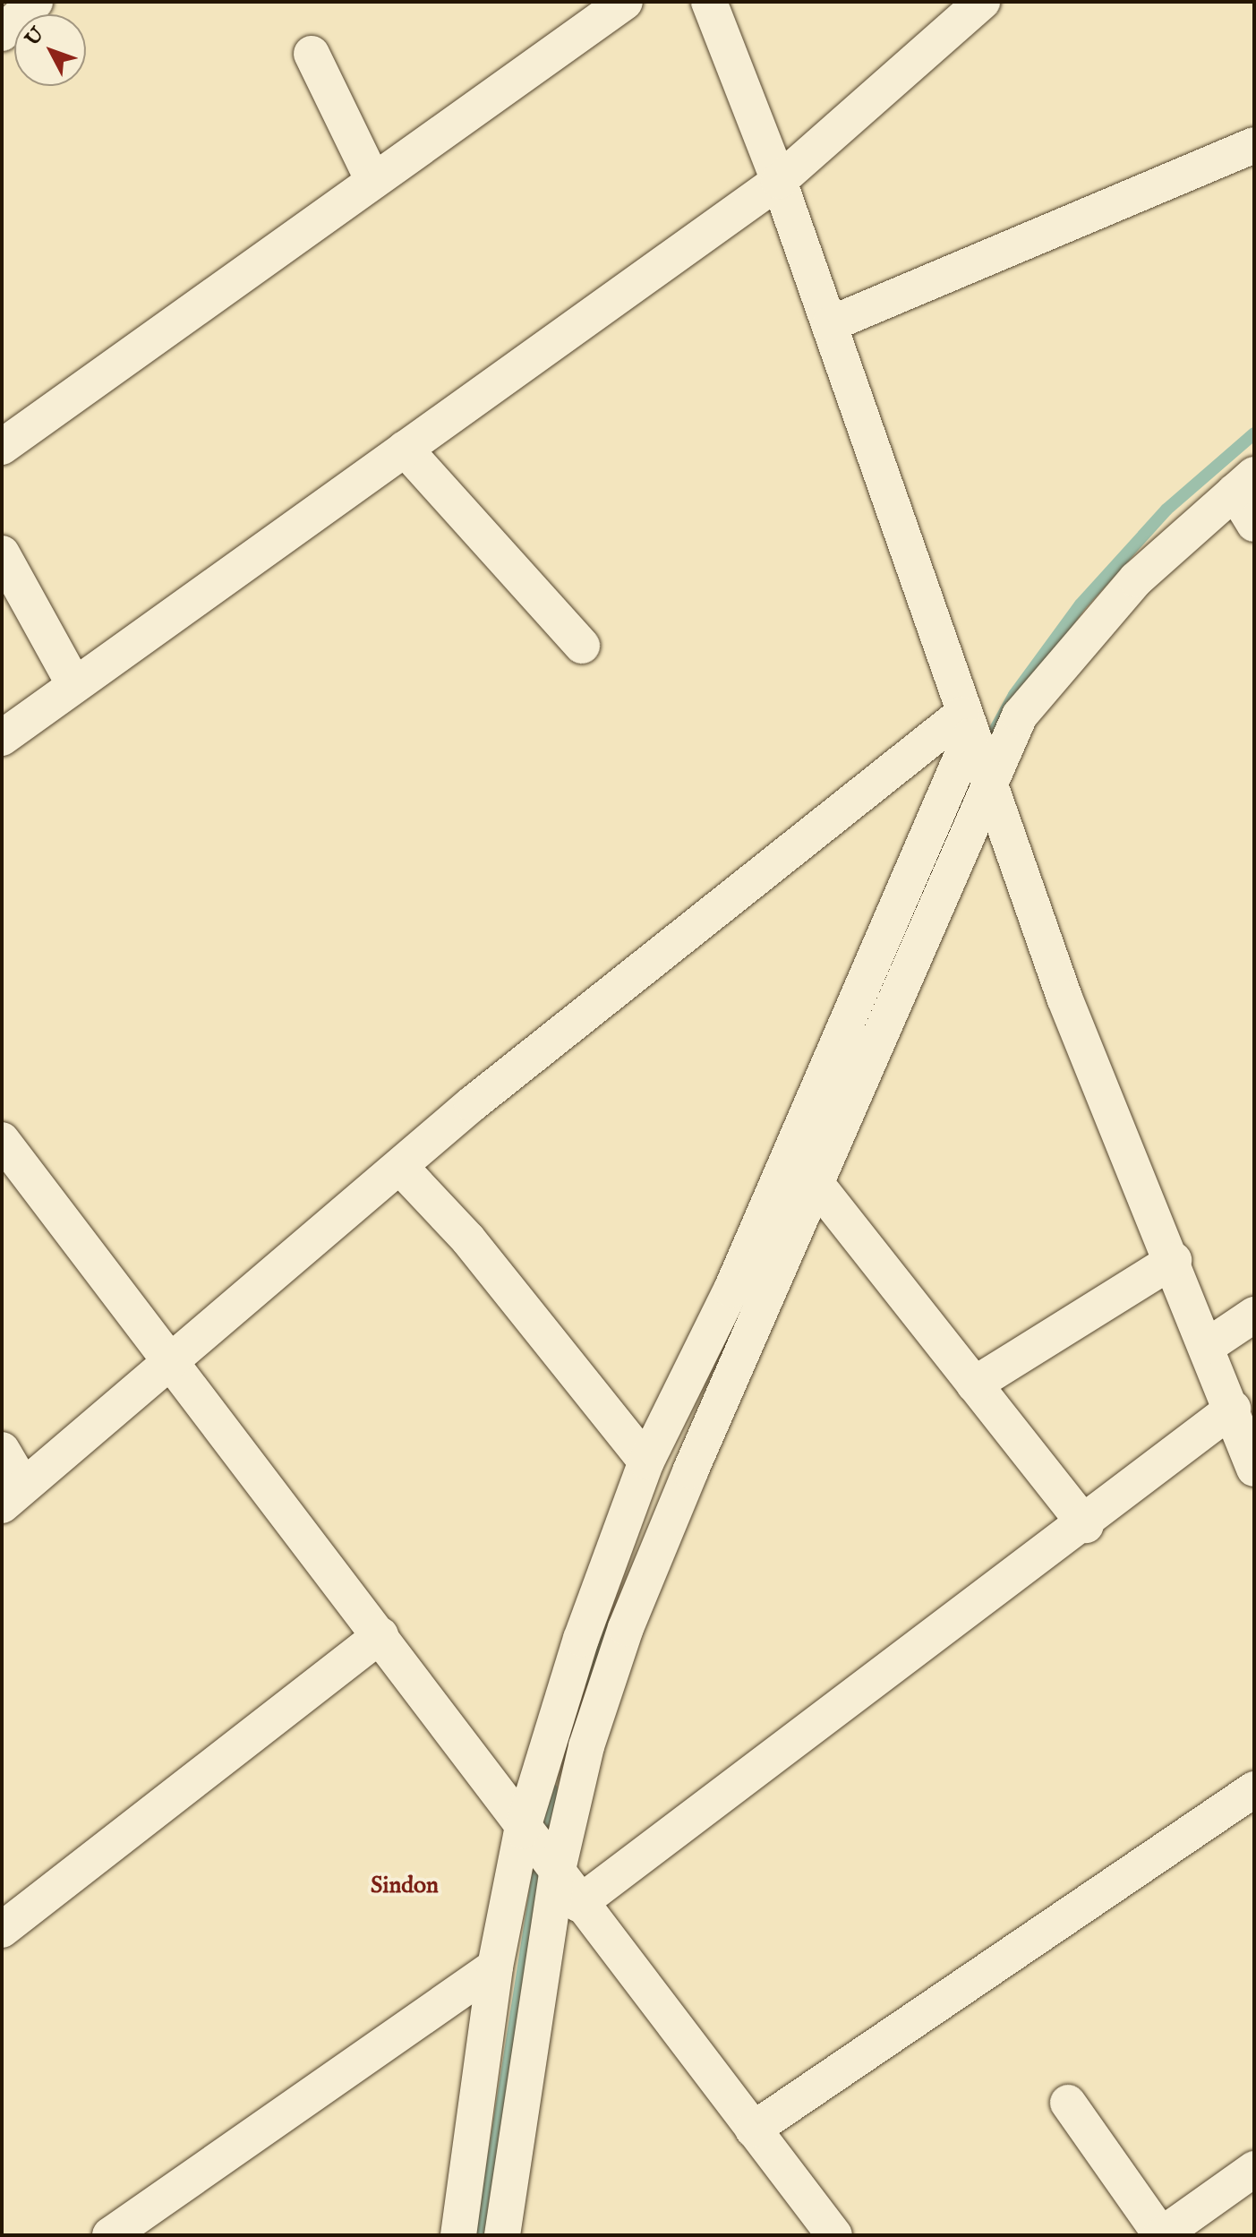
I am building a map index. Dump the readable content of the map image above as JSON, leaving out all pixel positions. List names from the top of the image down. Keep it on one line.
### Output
{"districts":["Sindon"],"north":"top left"}
